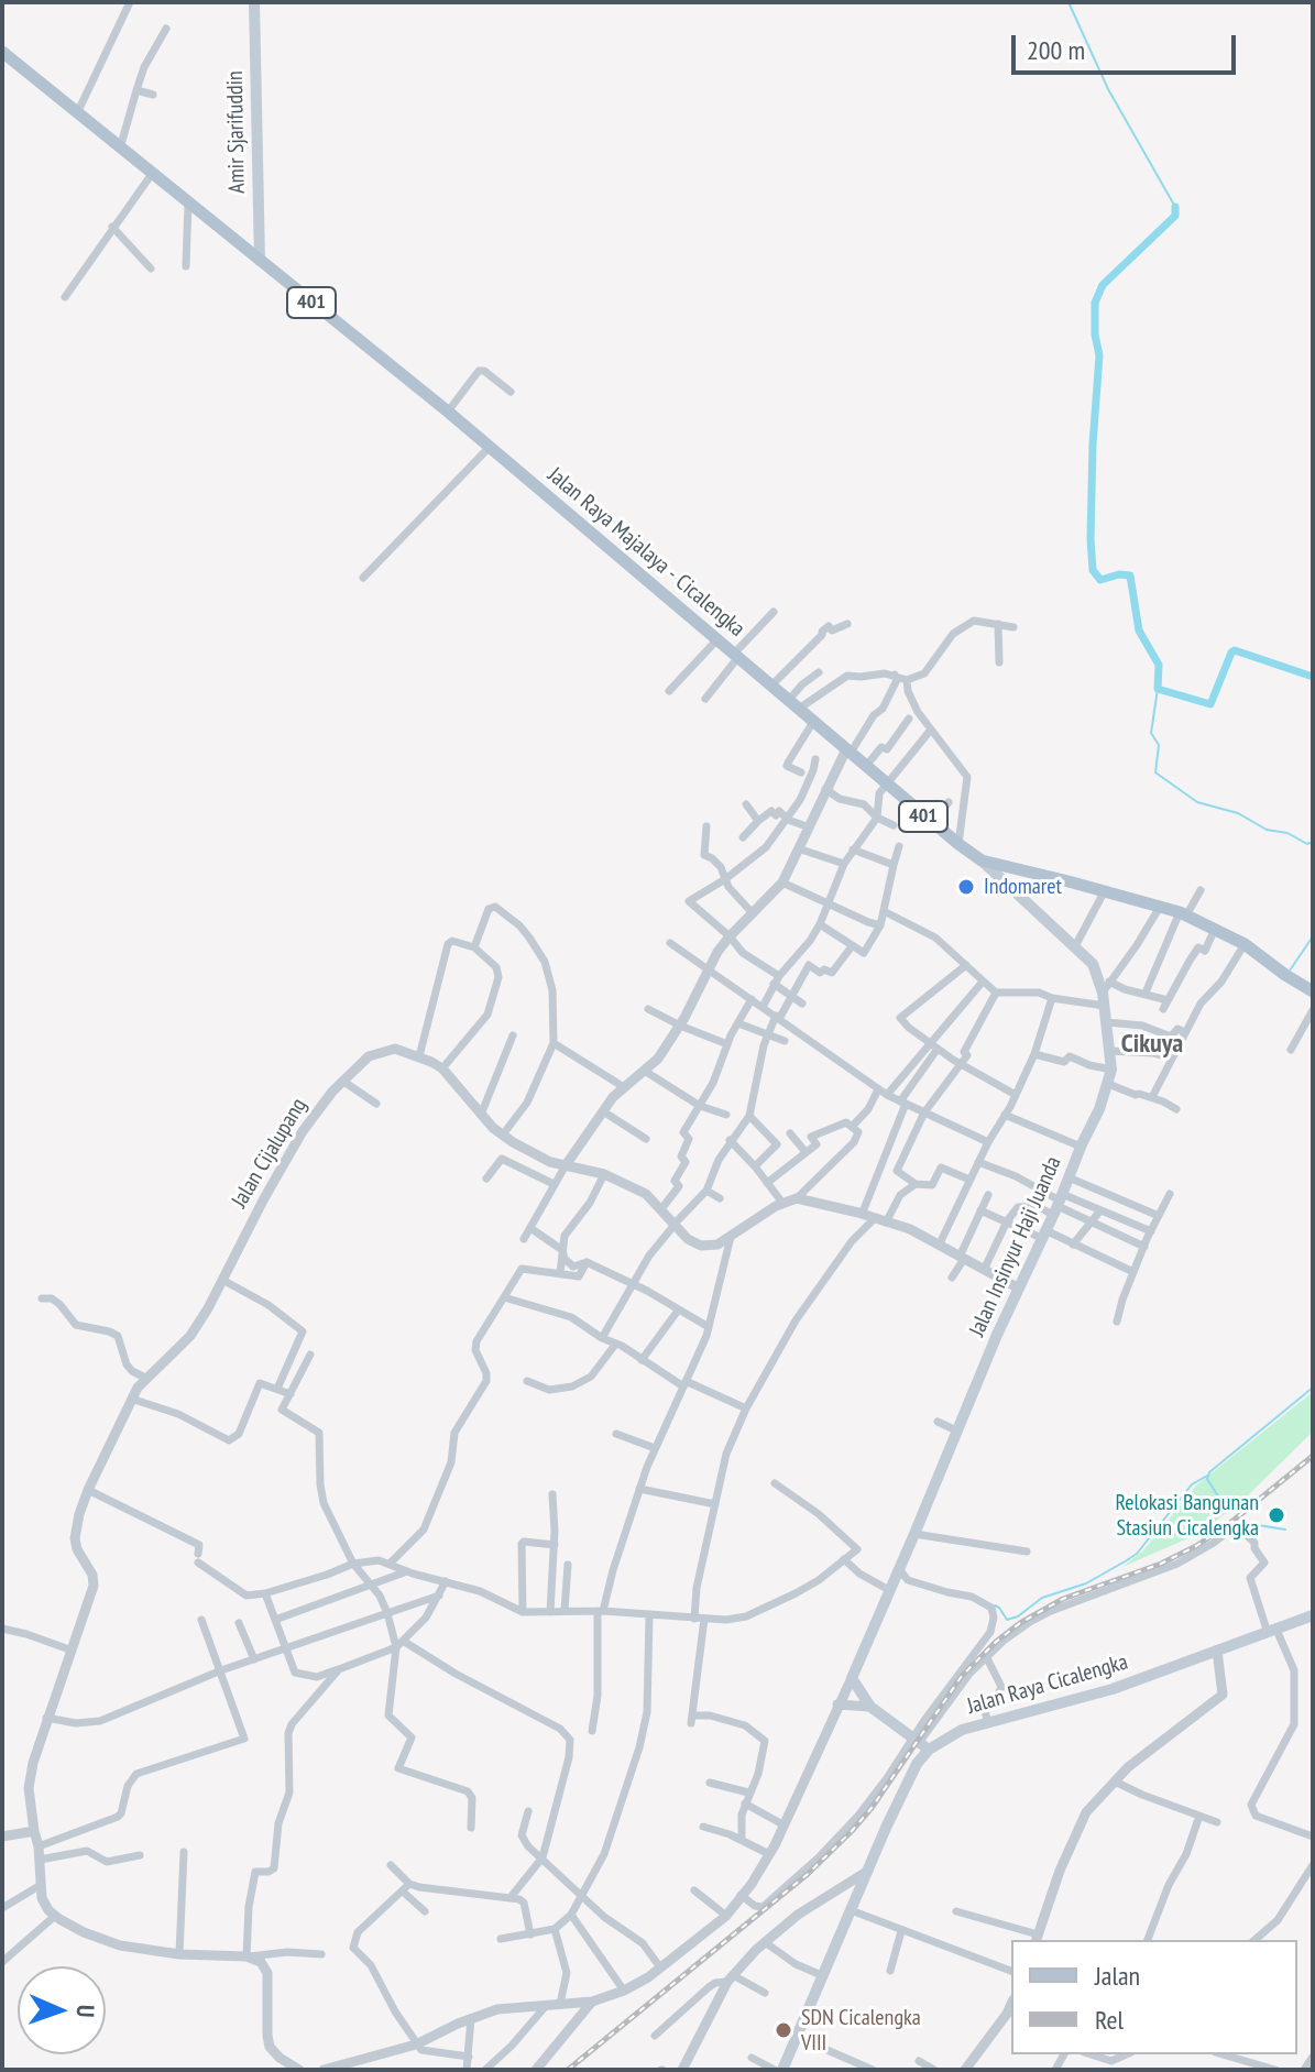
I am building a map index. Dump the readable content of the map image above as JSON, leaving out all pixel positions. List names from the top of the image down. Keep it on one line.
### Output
{"streets":{"main road":["Amir Sjarifuddin","401","Jalan Raya Majalaya - Cicalengka","Jalan Insinyur Haji Juanda","Jalan Raya Cicalengka"],"street":["Jalan Cijalupang"]},"crossings":[["Amir Sjarifuddin","Jalan Raya Majalaya - Cicalengka"],["Jalan Raya Majalaya - Cicalengka","Jalan Insinyur Haji Juanda"]],"districts":["Cikuya"],"places":["Indomaret","Relokasi Bangunan Stasiun Cicalengka","SDN Cicalengka VIII"],"legend":["Jalan","Rel"],"scale_bar":"200 m","north":"right"}
